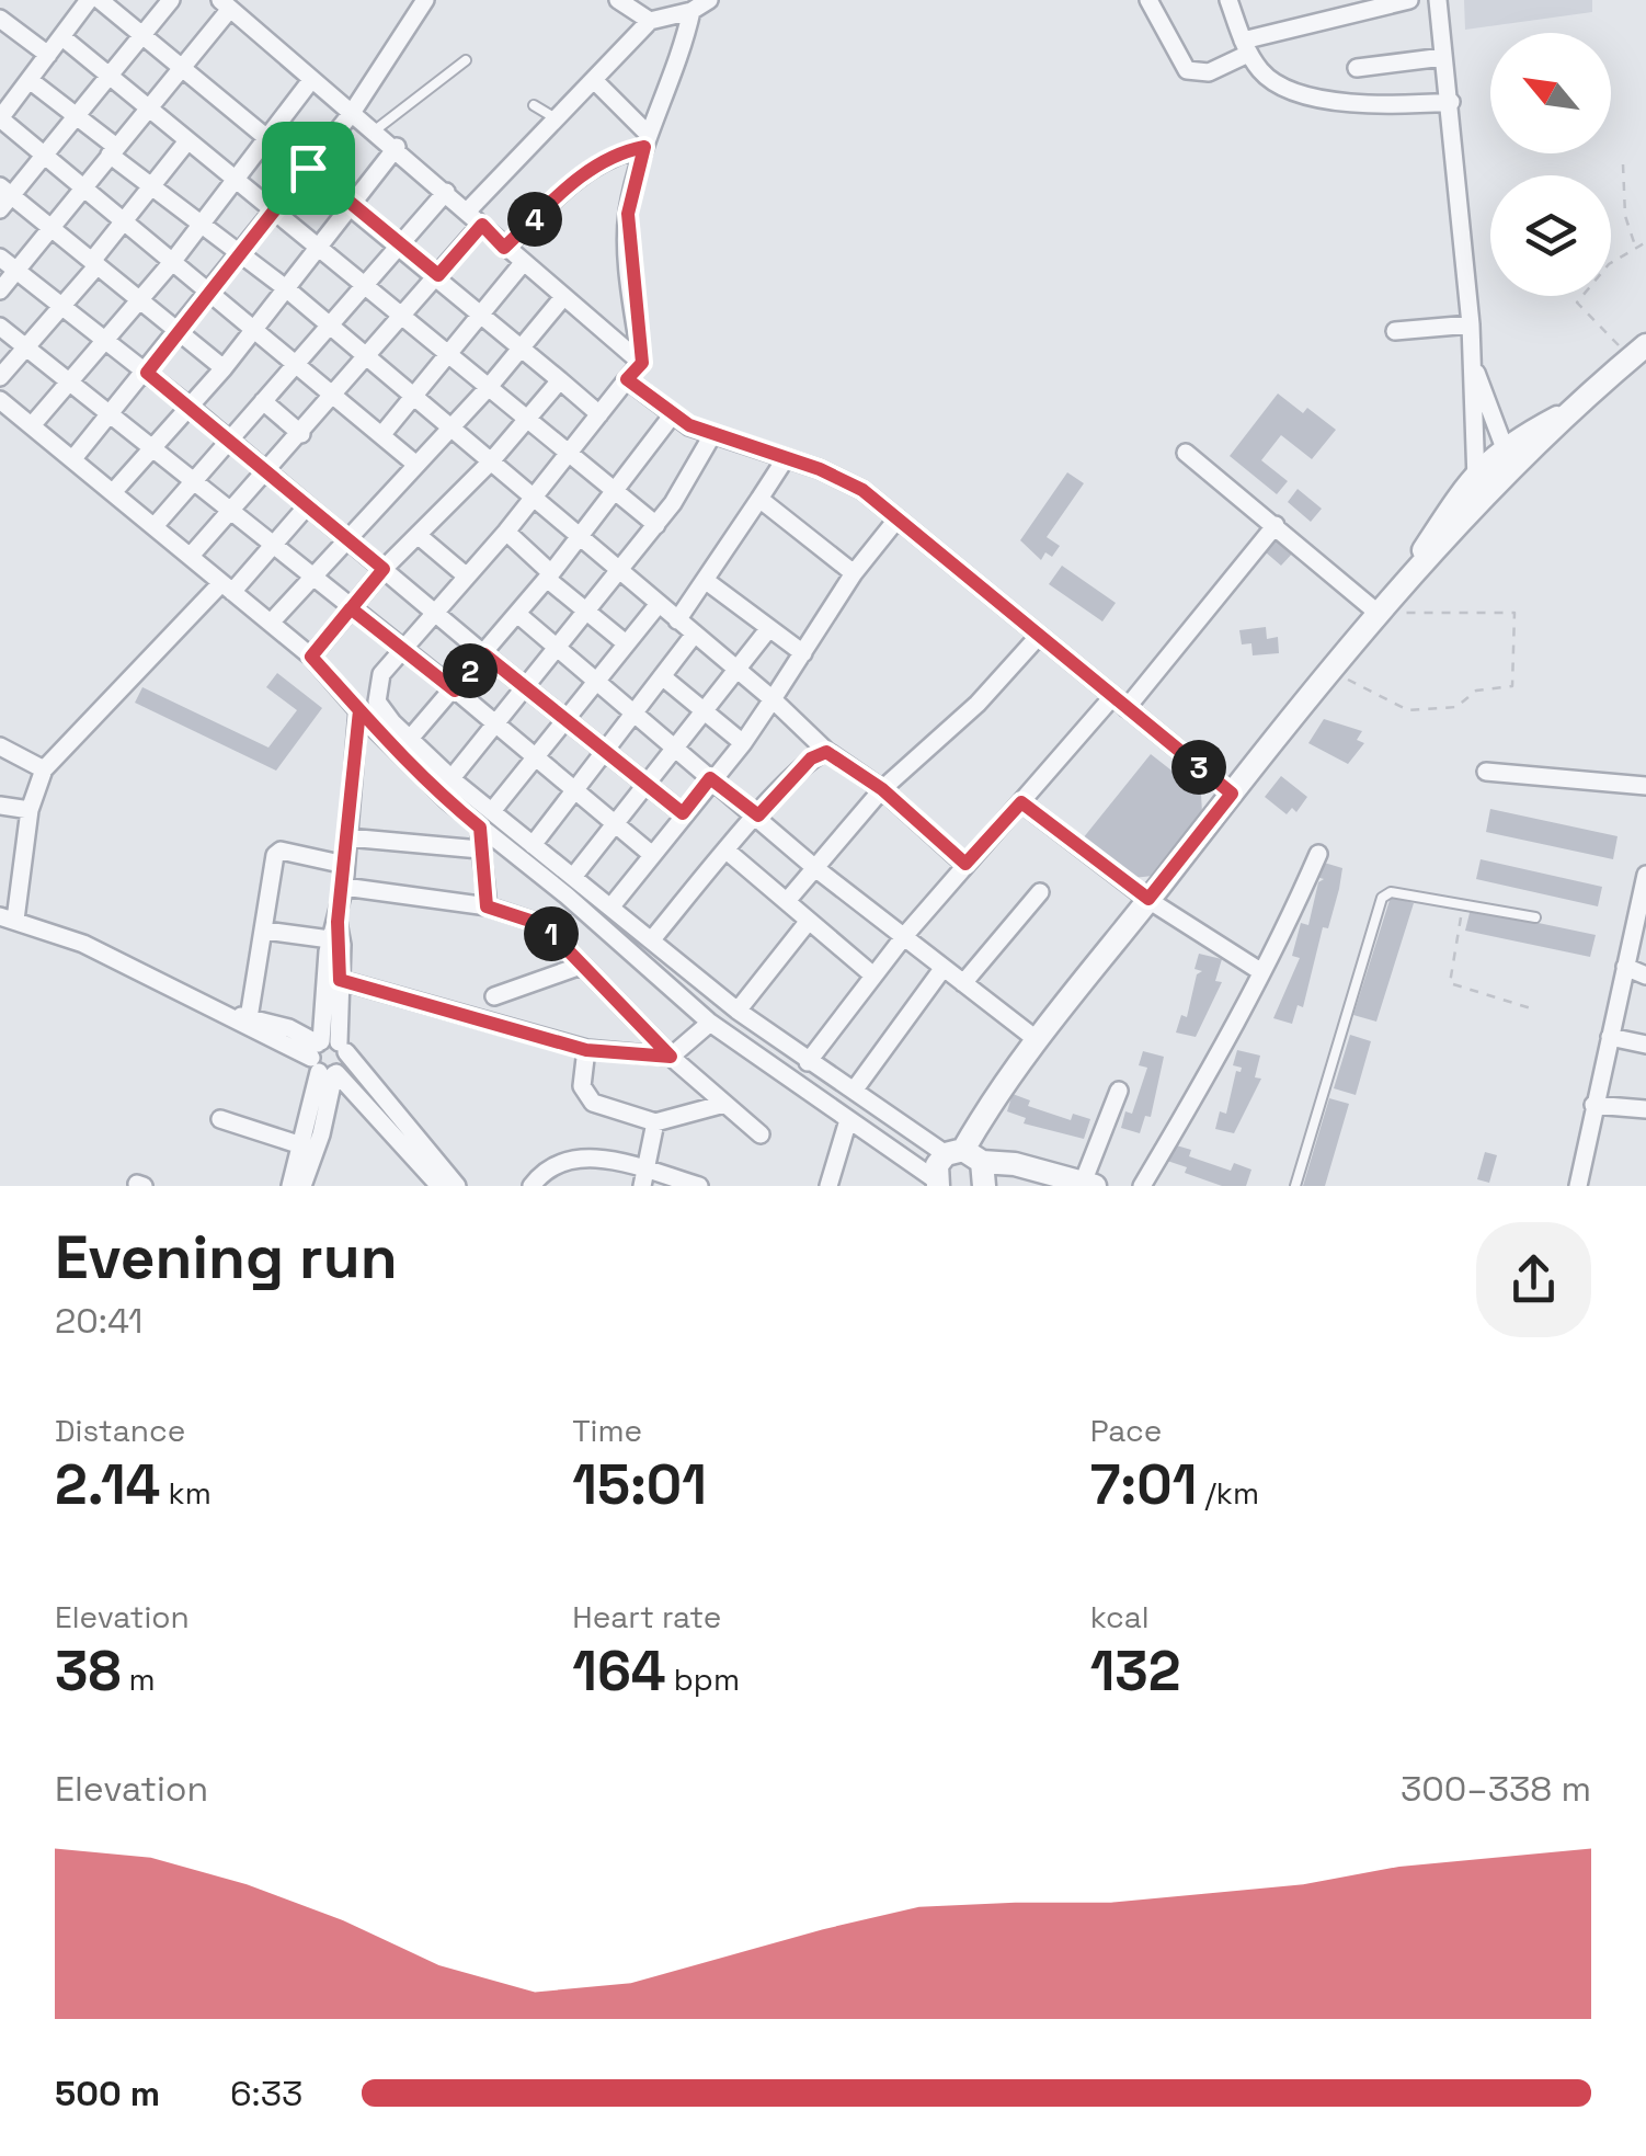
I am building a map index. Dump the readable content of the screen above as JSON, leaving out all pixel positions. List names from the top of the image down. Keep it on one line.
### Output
{"north":"top left","page":{"pins":["4","2","3","1"],"heading":["Evening run","20:41"],"stats":[["Distance","2.14 km"],["Time","15:01"],["Pace","7:01 /km"],["Elevation","38 m"],["Heart rate","164 bpm"],["kcal","132"]],"chart":["Elevation","300–338 m"],"list":[{"name":"500 m","note":"6:33"}]}}
